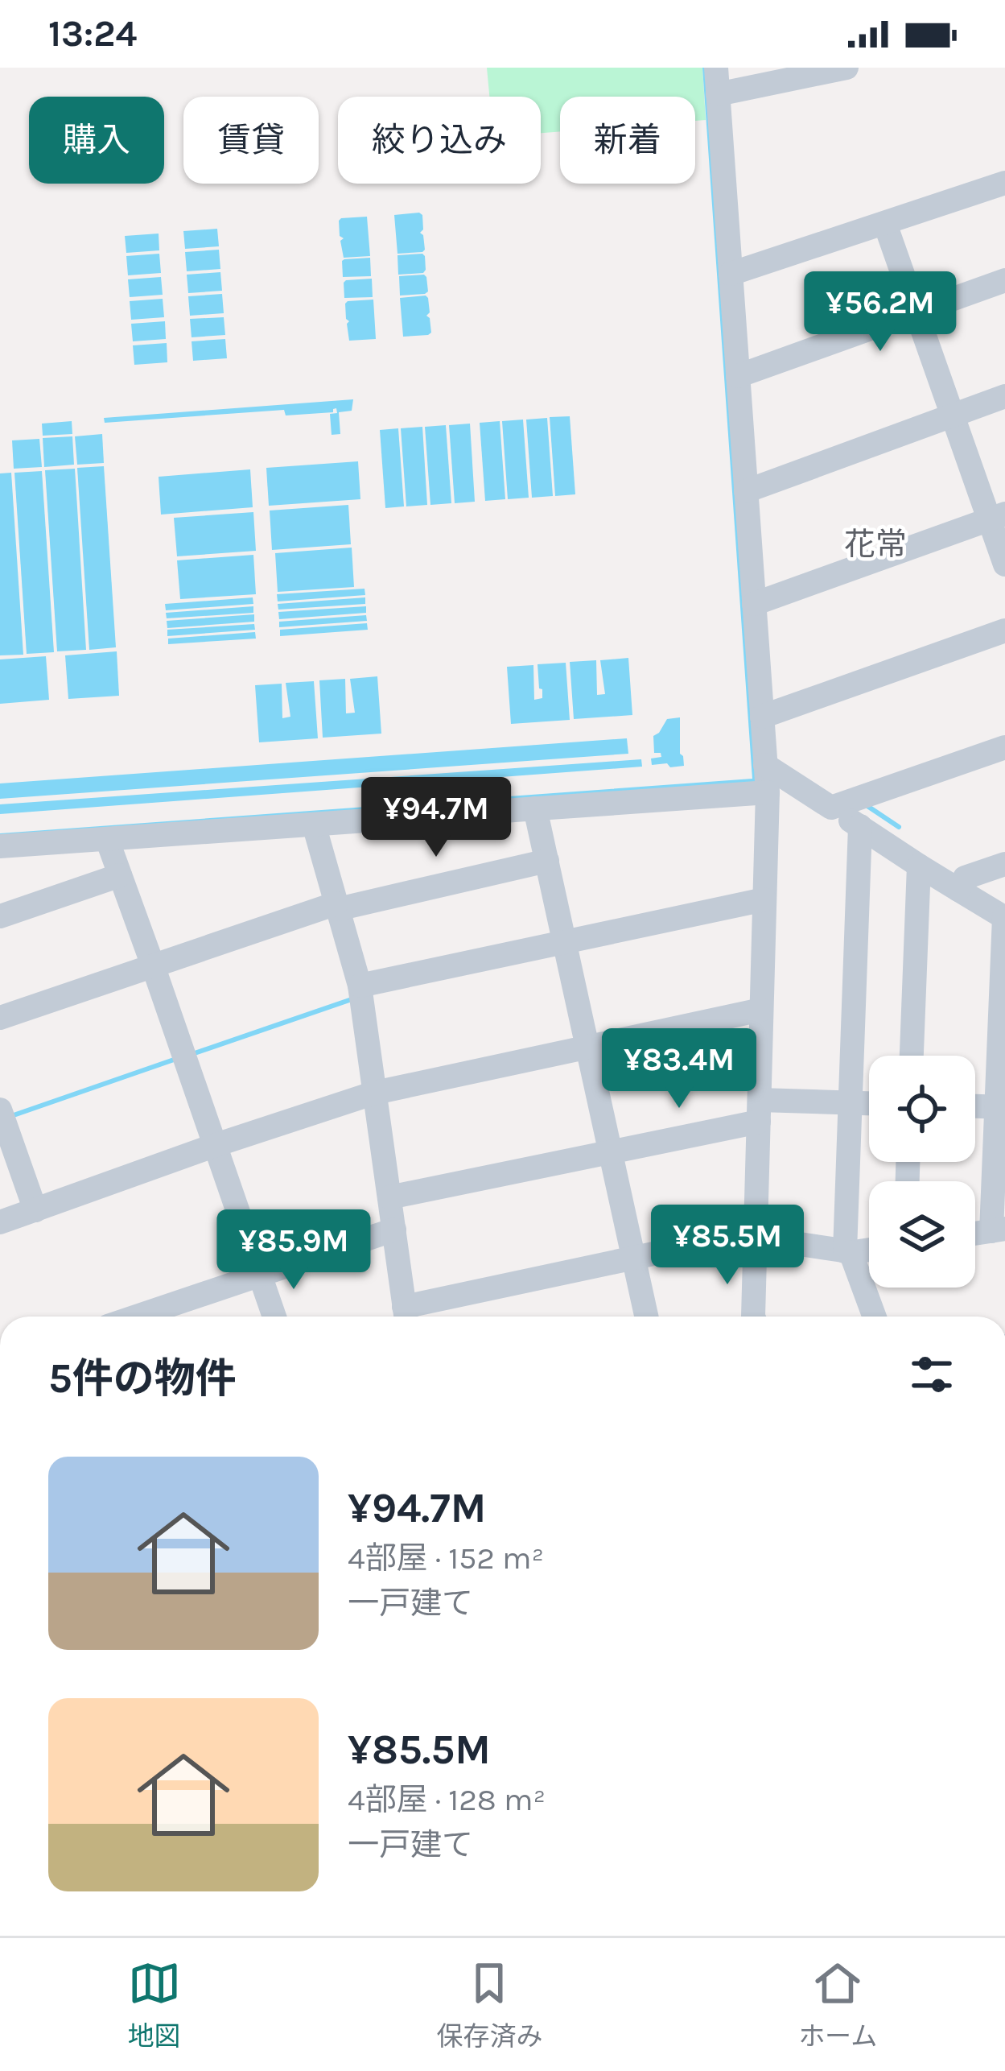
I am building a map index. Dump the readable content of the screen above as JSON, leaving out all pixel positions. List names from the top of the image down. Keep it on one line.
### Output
{"districts":["花常"],"page":{"status":"13:24","chip":["購入","賃貸","絞り込み","新着"],"price":["¥56.2M","¥94.7M","¥83.4M","¥85.5M","¥85.9M"],"heading":"5件の物件","list":[{"name":"¥94.7M","note":"4部屋 · 152 m² · 一戸建て"},{"name":"¥85.5M","note":"4部屋 · 128 m² · 一戸建て"}],"tabs":["地図","保存済み","ホーム"]}}
